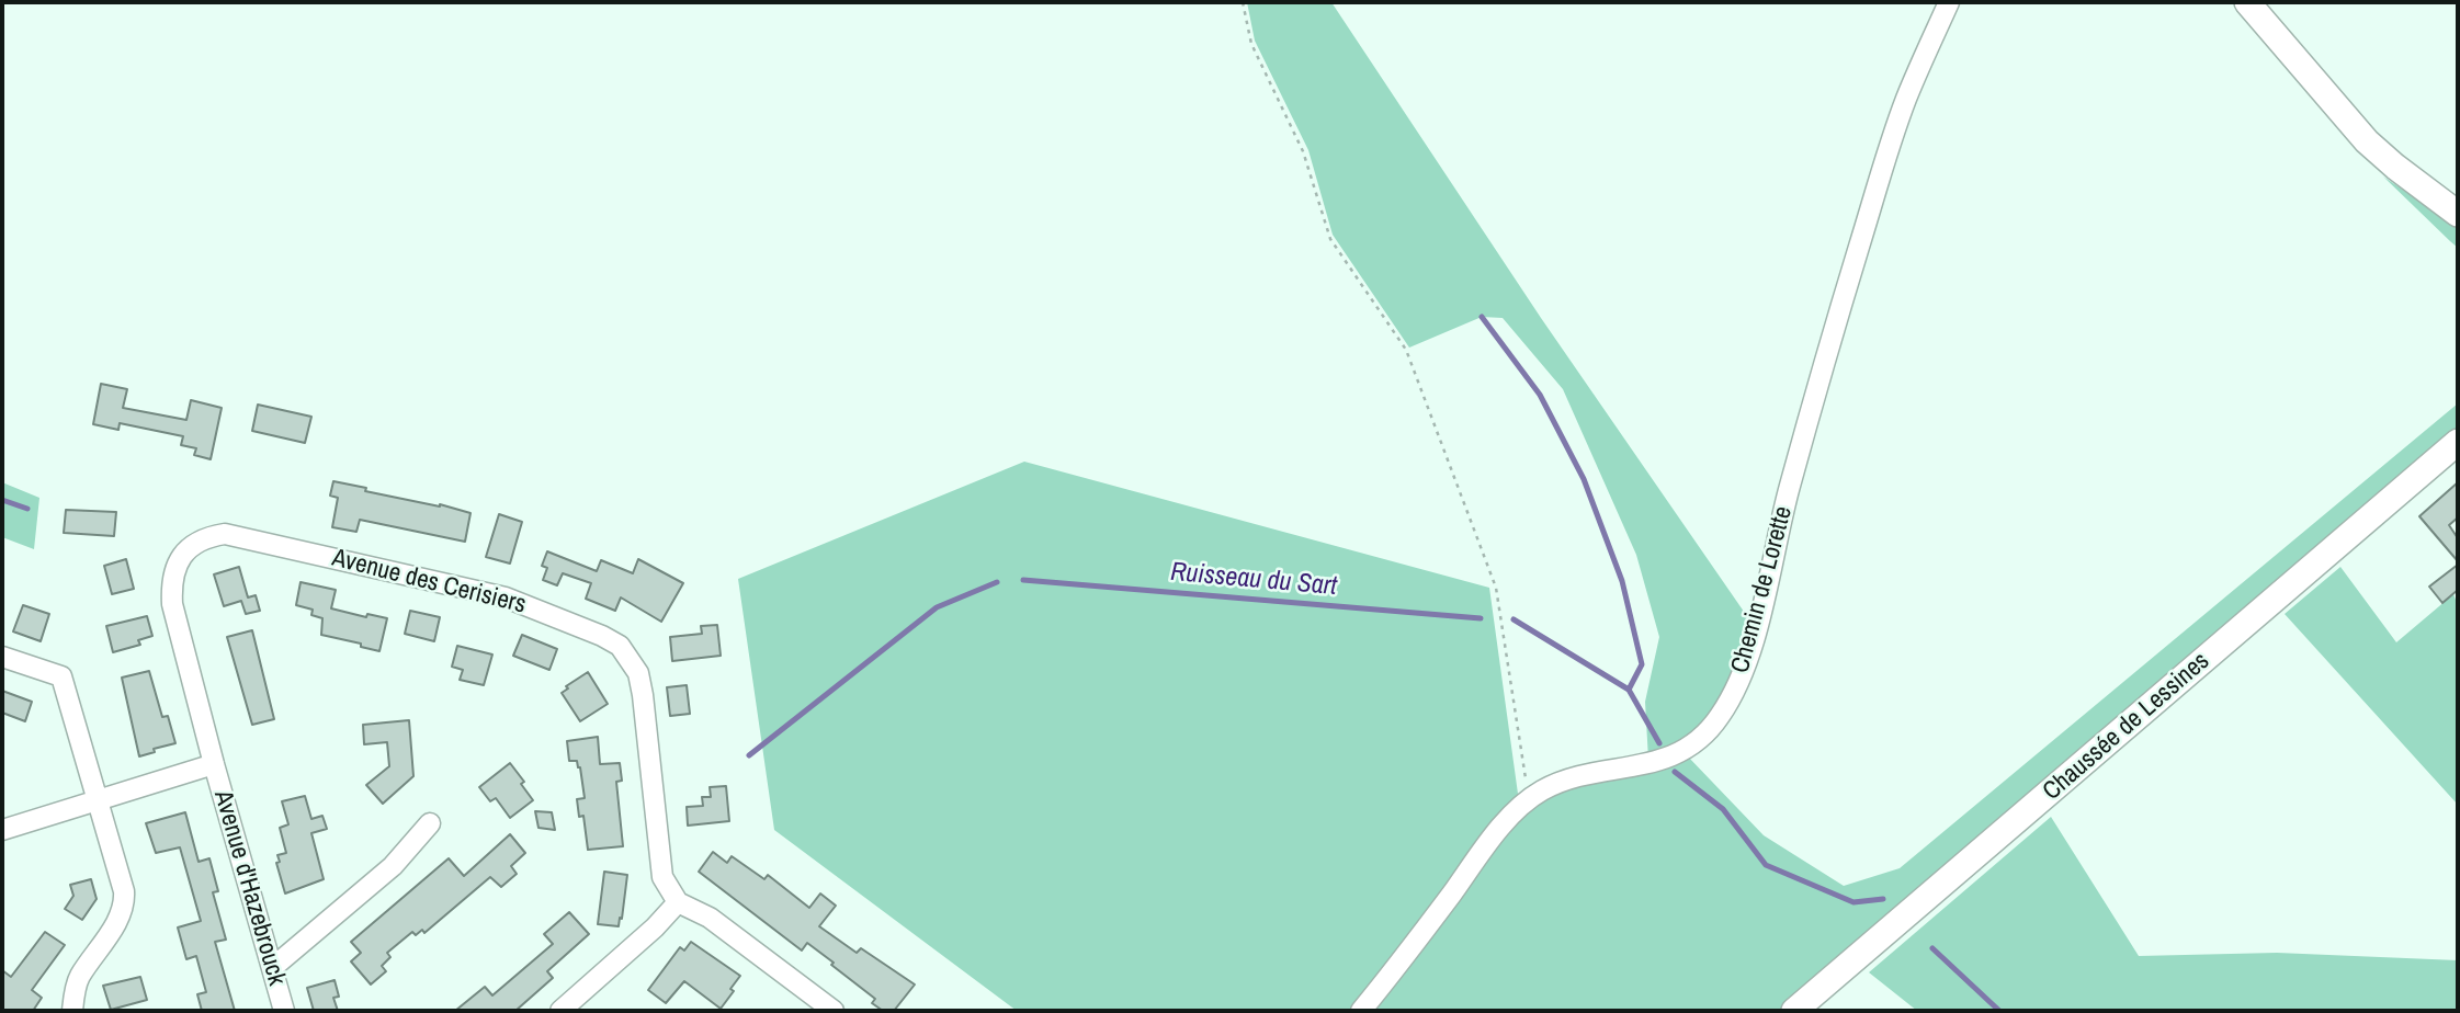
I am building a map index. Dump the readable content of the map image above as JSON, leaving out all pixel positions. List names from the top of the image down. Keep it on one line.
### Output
{"streets":{"main road":["Chaussée de Lessines"],"street":["Avenue des Cerisiers","Chemin de Lorette","Avenue d'Hazebrouck"]},"crossings":[["Avenue des Cerisiers","Avenue d'Hazebrouck"]],"water":["Ruisseau du Sart"]}
